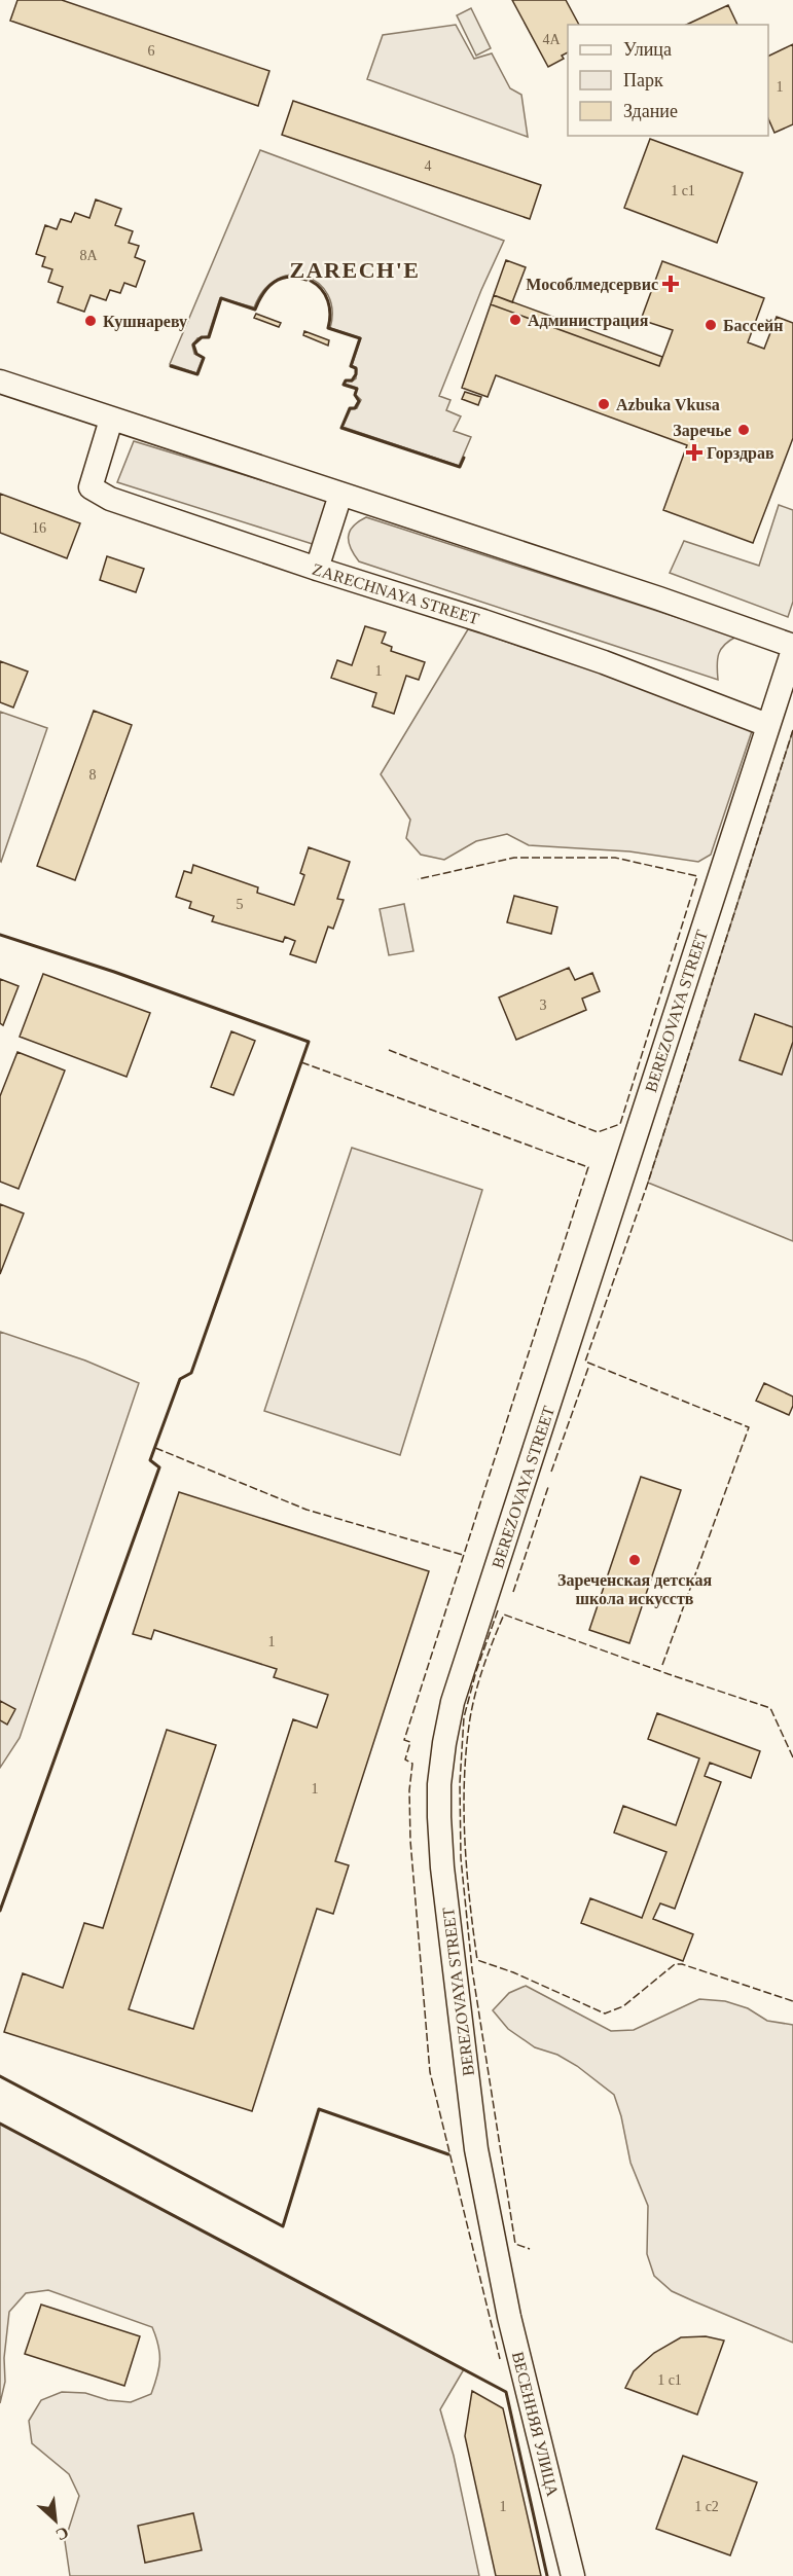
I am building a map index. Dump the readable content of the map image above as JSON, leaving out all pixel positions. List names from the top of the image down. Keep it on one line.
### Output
{"streets":{"street":["ZARECHNAYA STREET","BEREZOVAYA STREET","ВЕСЕННЯЯ УЛИЦА"]},"crossings":[["ZARECHNAYA STREET","BEREZOVAYA STREET"],["BEREZOVAYA STREET","ВЕСЕННЯЯ УЛИЦА"]],"districts":["ZARECH'E"],"places":{"health":["Мособлмедсервис","Горздрав"],"other":["Администрация","Кушнареву","Бассейн","Azbuka Vkusa","Заречье","Зареченская детская школа искусств"]},"house_numbers":["4А","6","1","4","1 с1","8А","16","1","8","5","3","1","1","1 с1","1","1 с2"],"legend":["Улица","Парк","Здание"],"north":"bottom right"}
